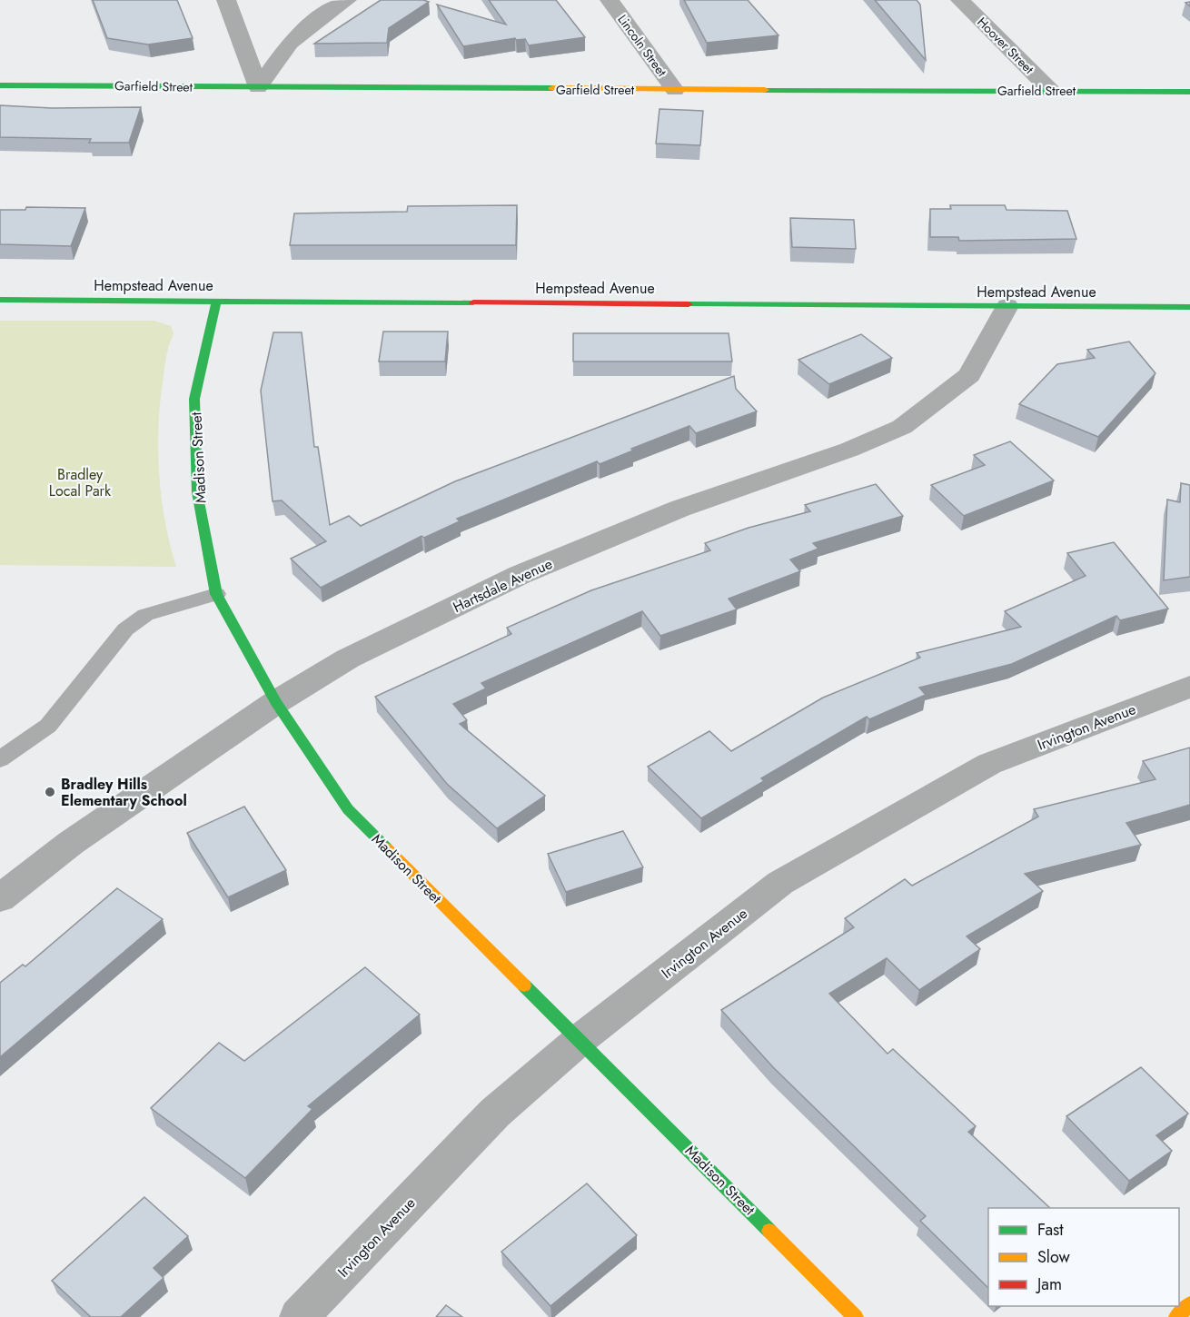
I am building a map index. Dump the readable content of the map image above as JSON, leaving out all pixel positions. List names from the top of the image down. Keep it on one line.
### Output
{"streets":{"street":["Lincoln Street","Hoover Street","Garfield Street","Hempstead Avenue","Madison Street","Hartsdale Avenue","Irvington Avenue"]},"crossings":[["Lincoln Street","Garfield Street"],["Hoover Street","Garfield Street"],["Hempstead Avenue","Madison Street"],["Hempstead Avenue","Hartsdale Avenue"],["Madison Street","Hartsdale Avenue"],["Madison Street","Irvington Avenue"]],"parks":["Bradley Local Park"],"places":["Bradley Hills Elementary School"],"legend":["Fast","Slow","Jam"]}
